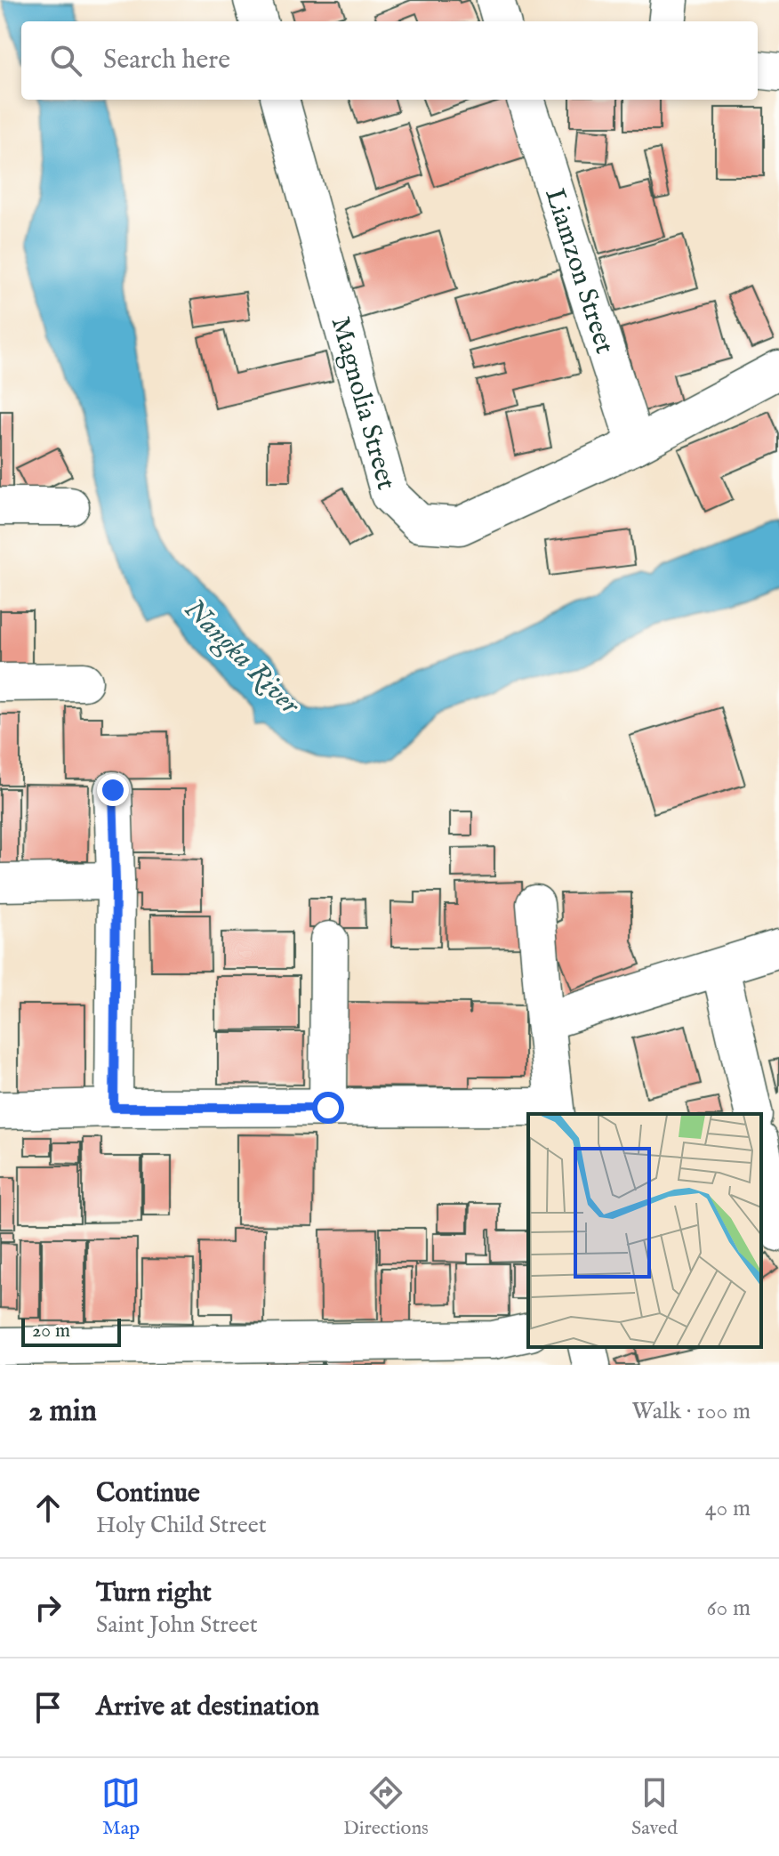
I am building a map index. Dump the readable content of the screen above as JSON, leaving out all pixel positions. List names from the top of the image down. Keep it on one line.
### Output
{"streets":{"street":["Liamzon Street","Magnolia Street"]},"crossings":[["Liamzon Street","Magnolia Street"]],"water":["Nangka River"],"scale_bar":"20 m","page":{"search":"Search here","scale":"20 m","heading":["2 min","Walk · 100 m"],"list":[["Continue","Holy Child Street","40 m"],["Turn right","Saint John Street","60 m"],"Arrive at destination"],"nav":["Map","Directions","Saved"]}}
